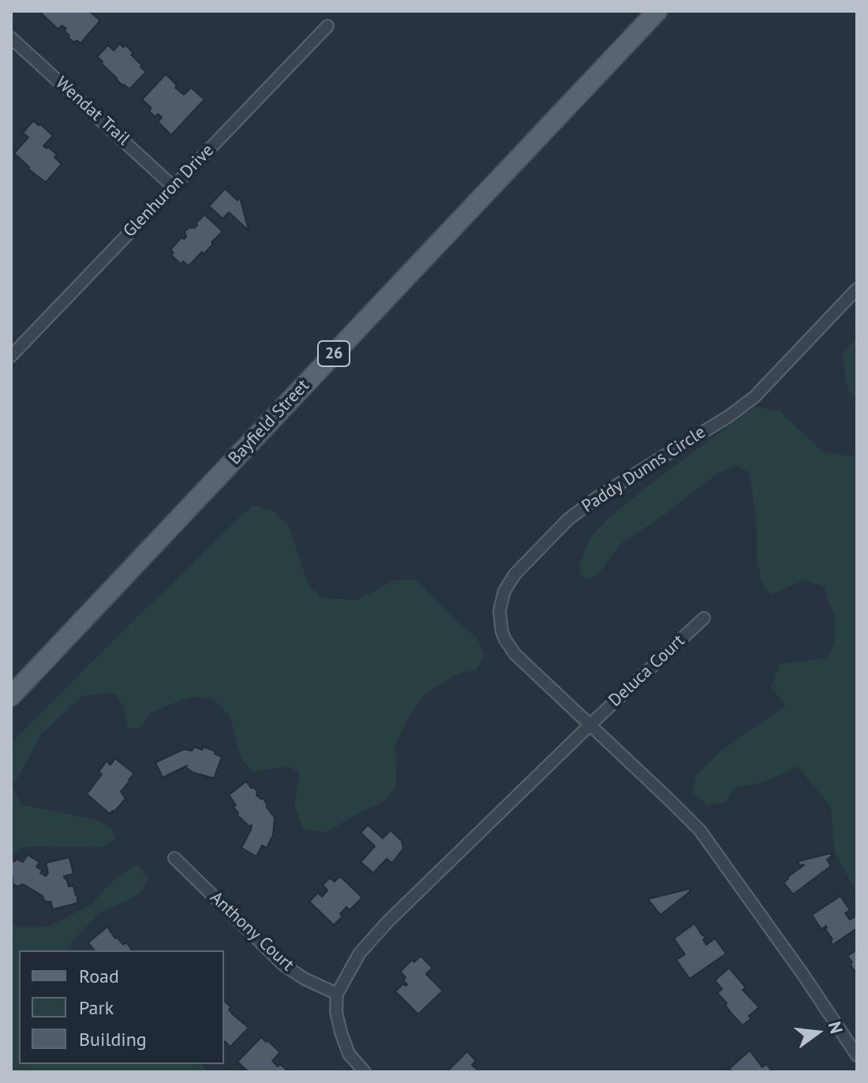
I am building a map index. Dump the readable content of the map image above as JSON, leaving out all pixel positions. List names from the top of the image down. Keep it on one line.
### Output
{"streets":{"main road":["26","Bayfield Street"],"street":["Wendat Trail","Glenhuron Drive","Paddy Dunns Circle","Deluca Court","Anthony Court"]},"crossings":[["Wendat Trail","Glenhuron Drive"],["Paddy Dunns Circle","Deluca Court"]],"legend":["Road","Park","Building"],"north":"right"}
